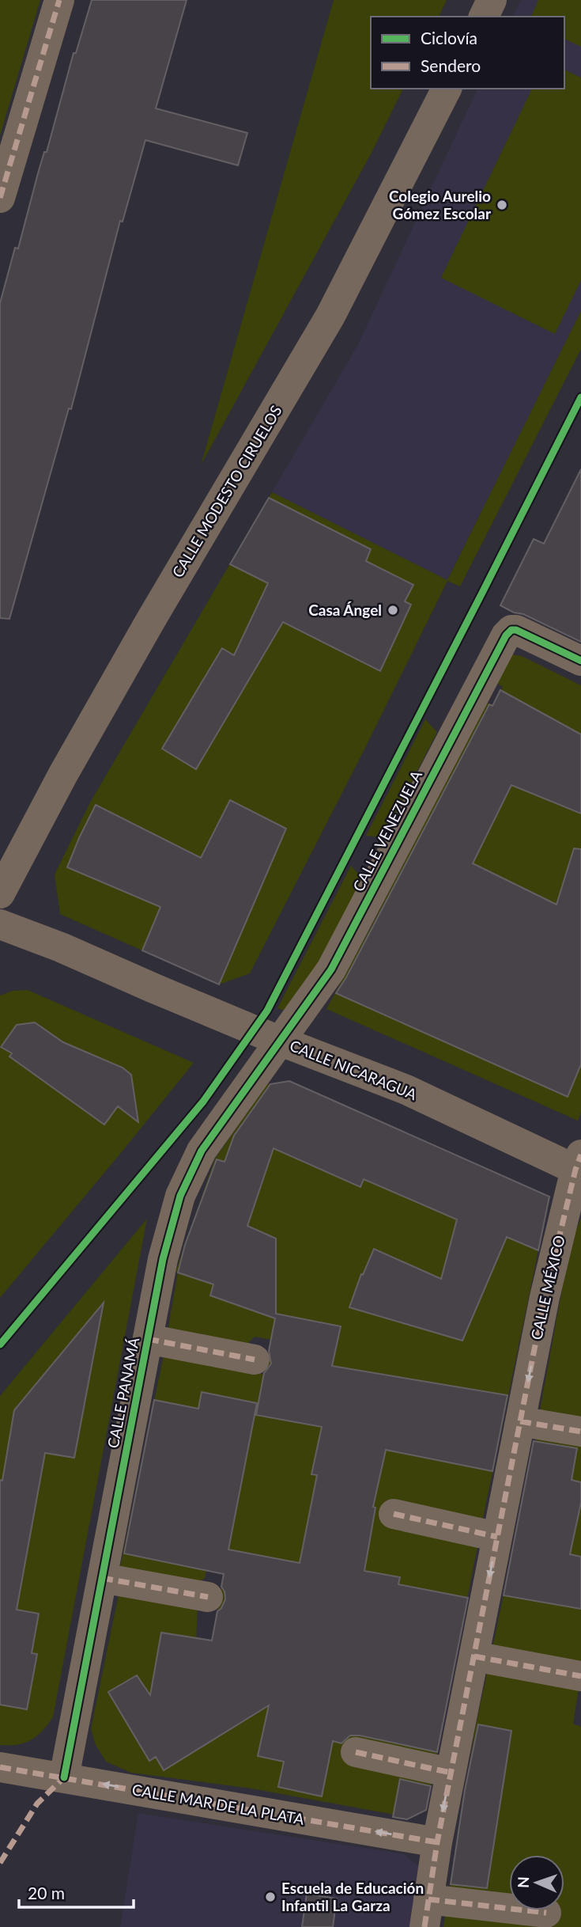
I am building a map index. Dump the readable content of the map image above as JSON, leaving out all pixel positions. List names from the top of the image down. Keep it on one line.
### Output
{"streets":{"street":["CALLE MODESTO CIRUELOS","CALLE VENEZUELA","CALLE NICARAGUA","CALLE MÉXICO","CALLE PANAMÁ","CALLE MAR DE LA PLATA"]},"crossings":[["CALLE VENEZUELA","CALLE NICARAGUA"],["CALLE VENEZUELA","CALLE PANAMÁ"],["CALLE NICARAGUA","CALLE MÉXICO"],["CALLE NICARAGUA","CALLE PANAMÁ"],["CALLE MÉXICO","CALLE MAR DE LA PLATA"],["CALLE PANAMÁ","CALLE MAR DE LA PLATA"]],"one_way":["CALLE MÉXICO"],"places":["Colegio Aurelio Gómez Escolar","Casa Ángel","Escuela de Educación Infantil La Garza"],"legend":["Ciclovía","Sendero"],"scale_bar":"20 m","north":"left"}
